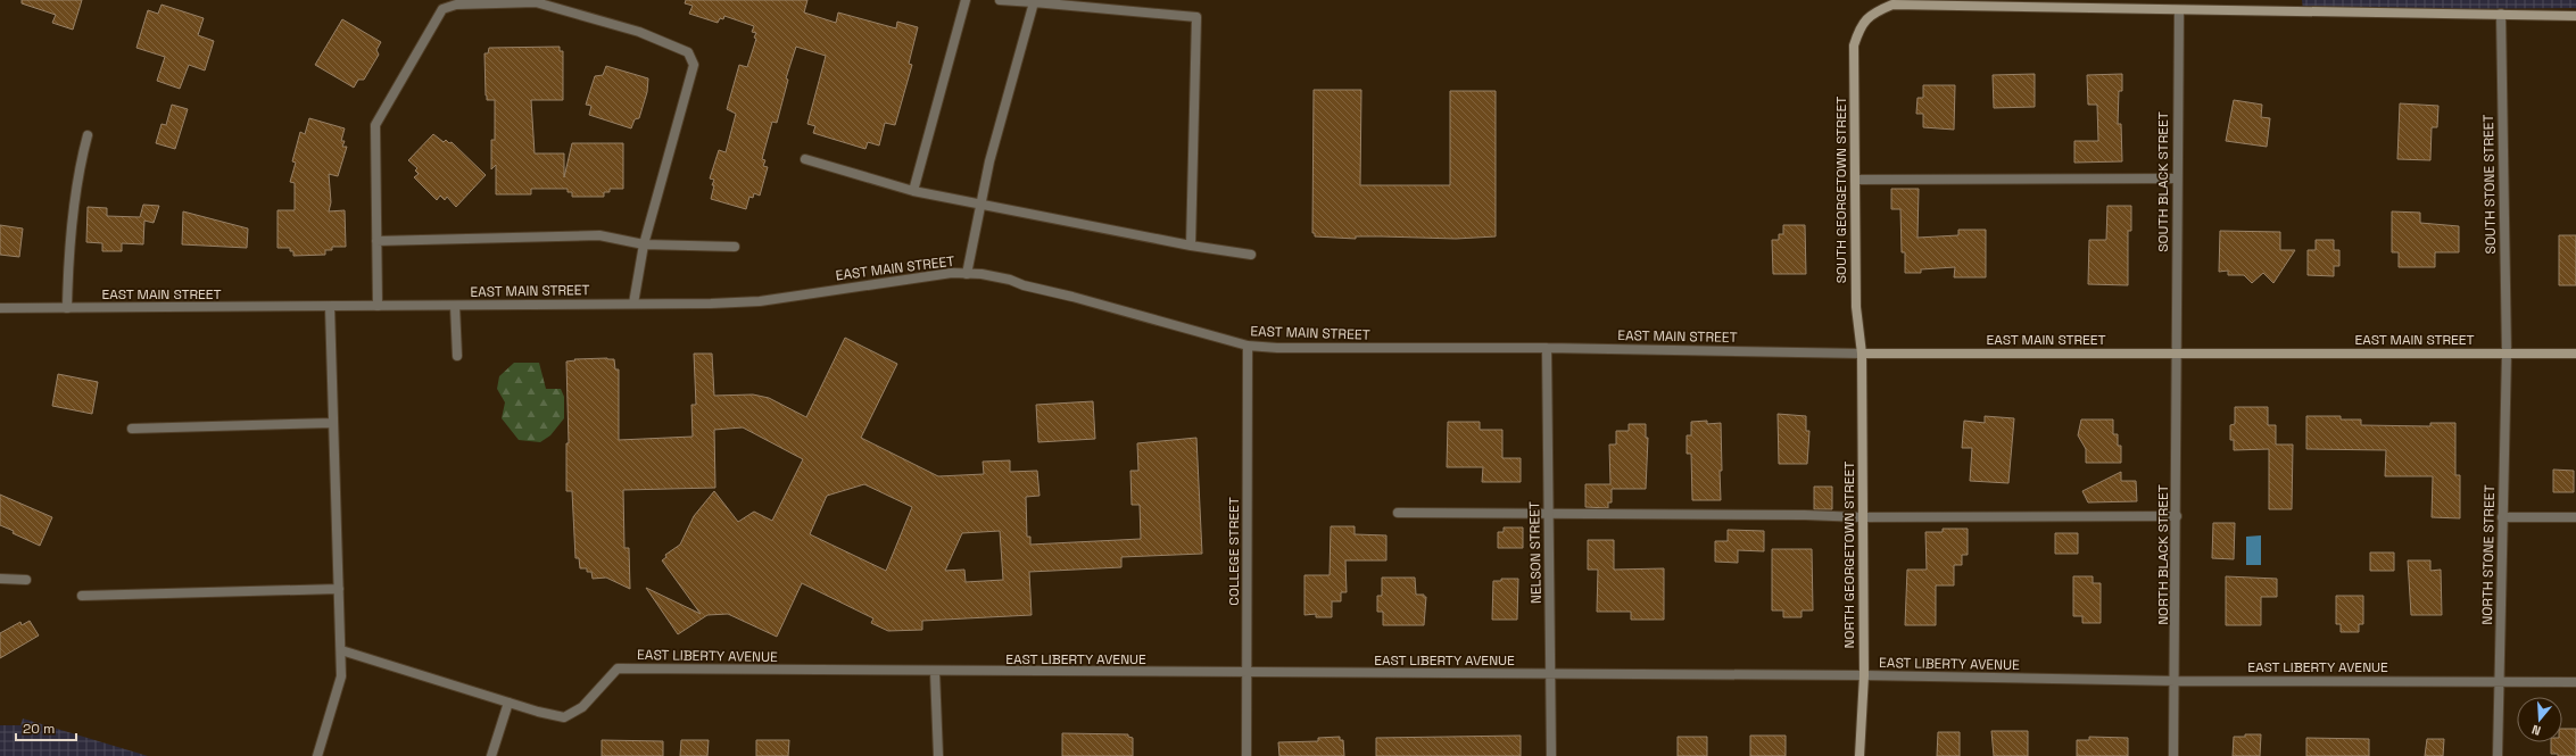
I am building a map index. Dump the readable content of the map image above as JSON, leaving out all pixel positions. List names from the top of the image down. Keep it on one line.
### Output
{"streets":{"street":["SOUTH BLACK STREET","SOUTH STONE STREET","SOUTH GEORGETOWN STREET","EAST MAIN STREET","COLLEGE STREET","NELSON STREET","NORTH GEORGETOWN STREET","NORTH BLACK STREET","NORTH STONE STREET","EAST LIBERTY AVENUE"]},"crossings":[["SOUTH BLACK STREET","SOUTH GEORGETOWN STREET"],["SOUTH BLACK STREET","EAST MAIN STREET"],["SOUTH BLACK STREET","NORTH BLACK STREET"],["SOUTH STONE STREET","EAST MAIN STREET"],["SOUTH STONE STREET","NORTH STONE STREET"],["SOUTH GEORGETOWN STREET","EAST MAIN STREET"],["SOUTH GEORGETOWN STREET","NORTH GEORGETOWN STREET"],["EAST MAIN STREET","COLLEGE STREET"],["EAST MAIN STREET","NELSON STREET"],["EAST MAIN STREET","NORTH GEORGETOWN STREET"],["EAST MAIN STREET","NORTH BLACK STREET"],["EAST MAIN STREET","NORTH STONE STREET"],["COLLEGE STREET","EAST LIBERTY AVENUE"],["NELSON STREET","EAST LIBERTY AVENUE"],["NORTH GEORGETOWN STREET","EAST LIBERTY AVENUE"],["NORTH BLACK STREET","EAST LIBERTY AVENUE"],["NORTH STONE STREET","EAST LIBERTY AVENUE"]],"scale_bar":"20 m","north":"bottom"}
